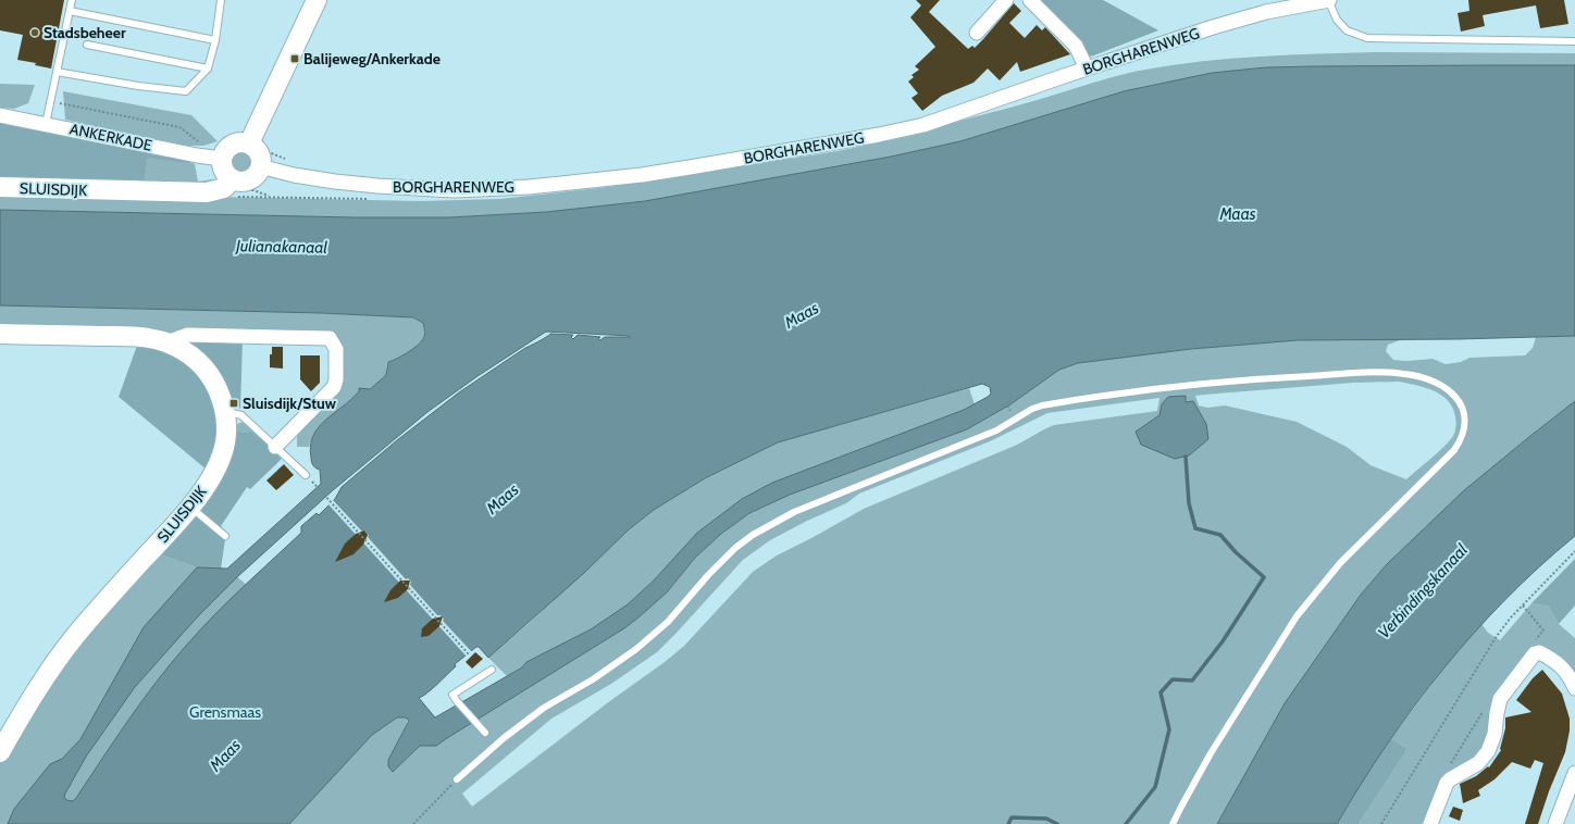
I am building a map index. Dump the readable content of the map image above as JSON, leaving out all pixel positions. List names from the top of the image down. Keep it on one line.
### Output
{"streets":{"street":["BORGHARENWEG","ANKERKADE","SLUISDIJK"]},"crossings":[["BORGHARENWEG","ANKERKADE"],["BORGHARENWEG","SLUISDIJK"],["ANKERKADE","SLUISDIJK"]],"water":["Maas","Julianakanaal","Verbindingskanaal"],"parks":["Grensmaas"],"places":{"other":["Stadsbeheer"],"transit":["Balijeweg/Ankerkade","Sluisdijk/Stuw"]}}
